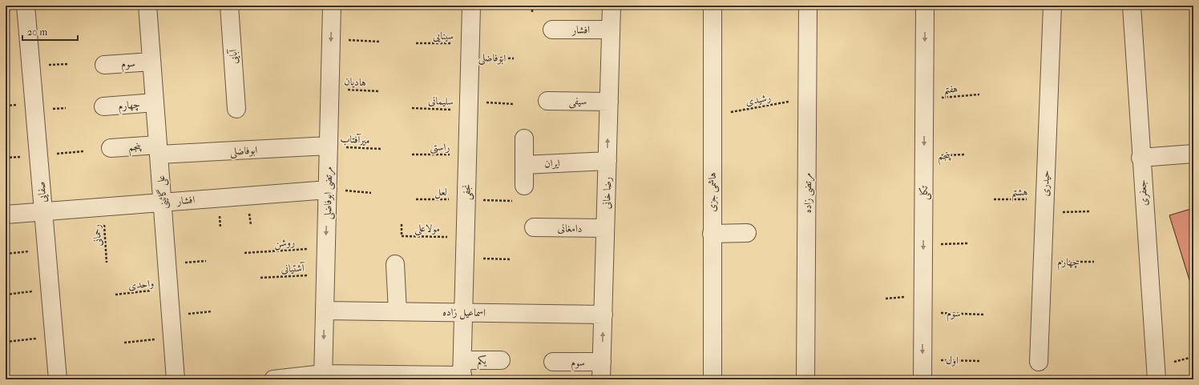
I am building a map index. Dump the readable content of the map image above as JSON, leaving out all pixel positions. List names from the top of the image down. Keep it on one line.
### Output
{"streets":{"street":["افشار","آبایی","ابوفاضلی","سوم","سیفی","چهارم","پنجم","ایران","حیدری","صفایی","علی گائینی","نجفی","هاشمی جزی","مرتضی ابوفاضلی","رضا خانی","مرتضی زاده","تکلی","جعفری","دامغانی","اسماعیل زاده","یکم"],"path":["سینایی","هادیان","هفتم","رشیدی","سلیمانی","میرآفتاب","راستی","لعل","هشتم","مولاعلی","رحمانی","روشن","آشتیانی","واحدی","اول"]},"crossings":[["افشار","صفایی"],["افشار","علی گائینی"],["افشار","مرتضی ابوفاضلی"],["افشار","رضا خانی"],["افشار","رحمانی"],["سینایی","ابوفاضلی"],["سینایی","نجفی"],["ابوفاضلی","میرآفتاب"],["ابوفاضلی","پنجم"],["ابوفاضلی","علی گائینی"],["ابوفاضلی","نجفی"],["ابوفاضلی","مرتضی ابوفاضلی"],["سوم","علی گائینی"],["سوم","رضا خانی"],["سوم","تکلی"],["هادیان","مرتضی ابوفاضلی"],["هفتم","تکلی"],["رشیدی","هاشمی جزی"],["رشیدی","مرتضی زاده"],["سلیمانی","نجفی"],["سیفی","رضا خانی"],["چهارم","حیدری"],["چهارم","علی گائینی"],["میرآفتاب","مرتضی ابوفاضلی"],["پنجم","علی گائینی"],["پنجم","تکلی"],["راستی","نجفی"],["ایران","رضا خانی"],["حیدری","هشتم"],["لعل","نجفی"],["علی گائینی","واحدی"],["نجفی","مولاعلی"],["نجفی","اسماعیل زاده"],["نجفی","یکم"],["مرتضی ابوفاضلی","روشن"],["مرتضی ابوفاضلی","آشتیانی"],["مرتضی ابوفاضلی","اسماعیل زاده"],["مرتضی ابوفاضلی","یکم"],["رضا خانی","دامغانی"],["رضا خانی","اسماعیل زاده"],["تکلی","اول"]],"one_way":["مرتضی ابوفاضلی","تکلی"],"scale_bar":"20 m"}
